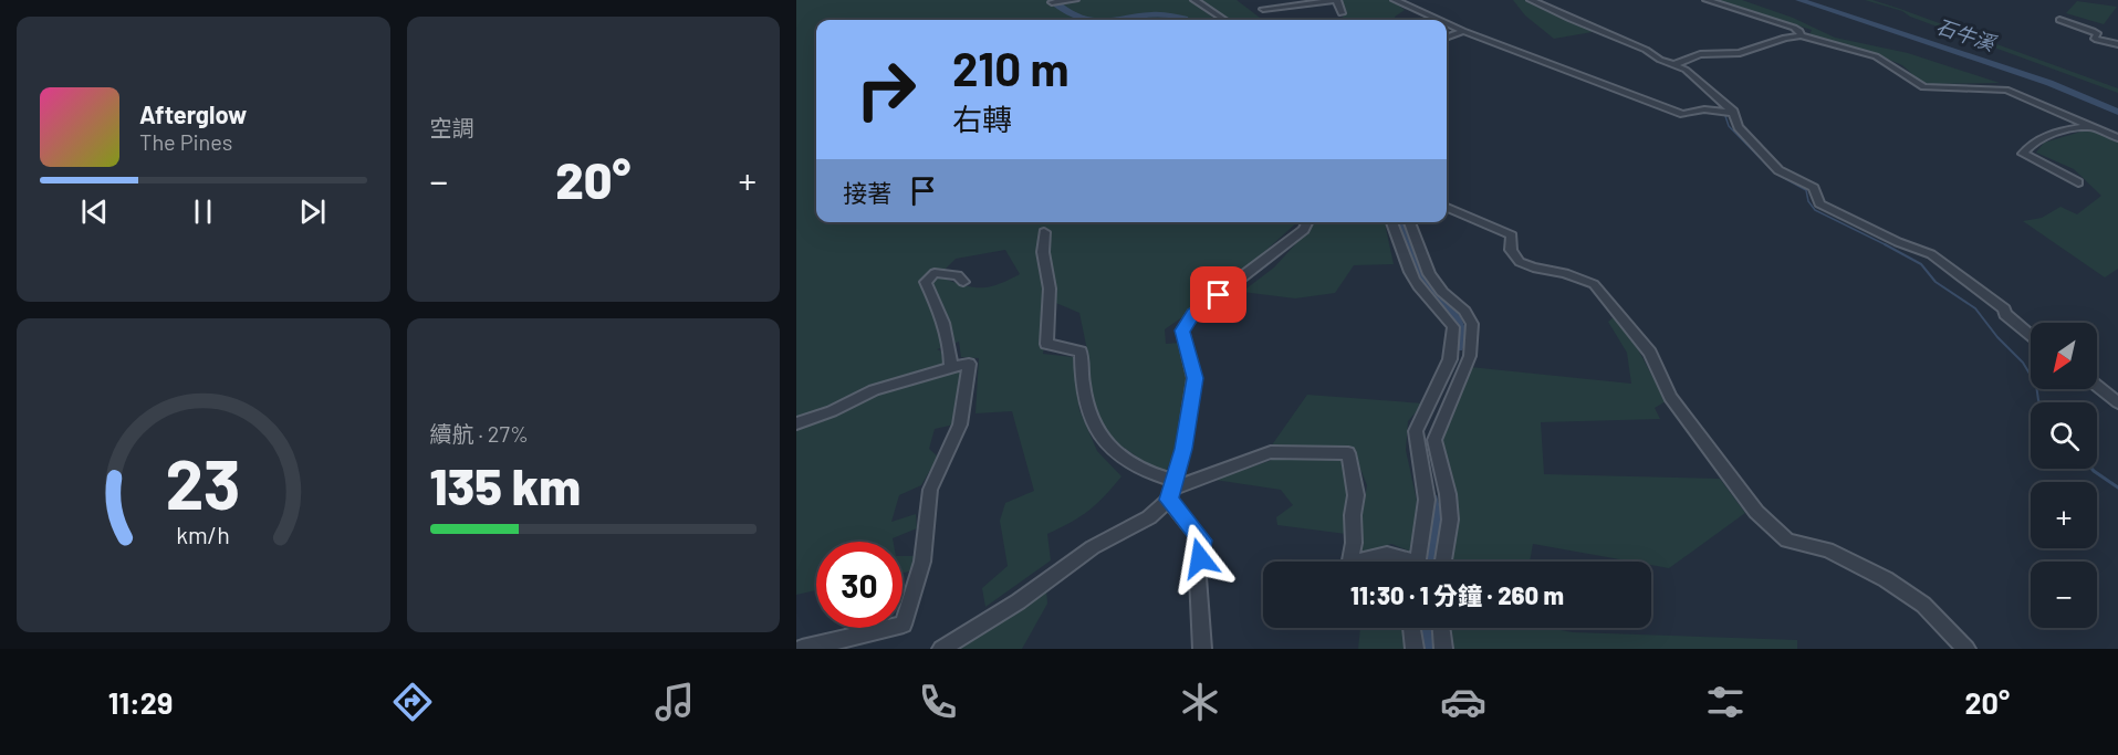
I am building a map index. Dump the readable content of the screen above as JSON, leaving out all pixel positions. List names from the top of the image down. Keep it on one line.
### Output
{"water":["石牛溪"],"north":"bottom left","page":{"tile":["空調",["續航 · 27%","135 km"]],"turn":["210 m","右轉"],"song":["Afterglow","The Pines"],"heat":["−","20°","+"],"then":"接著","map_buttons":["+","−"],"limit":"30","trip":"11:30 · 1 分鐘 · 260 m","tabs":["11:29","20°"],"gauge":["23","km/h"]}}
